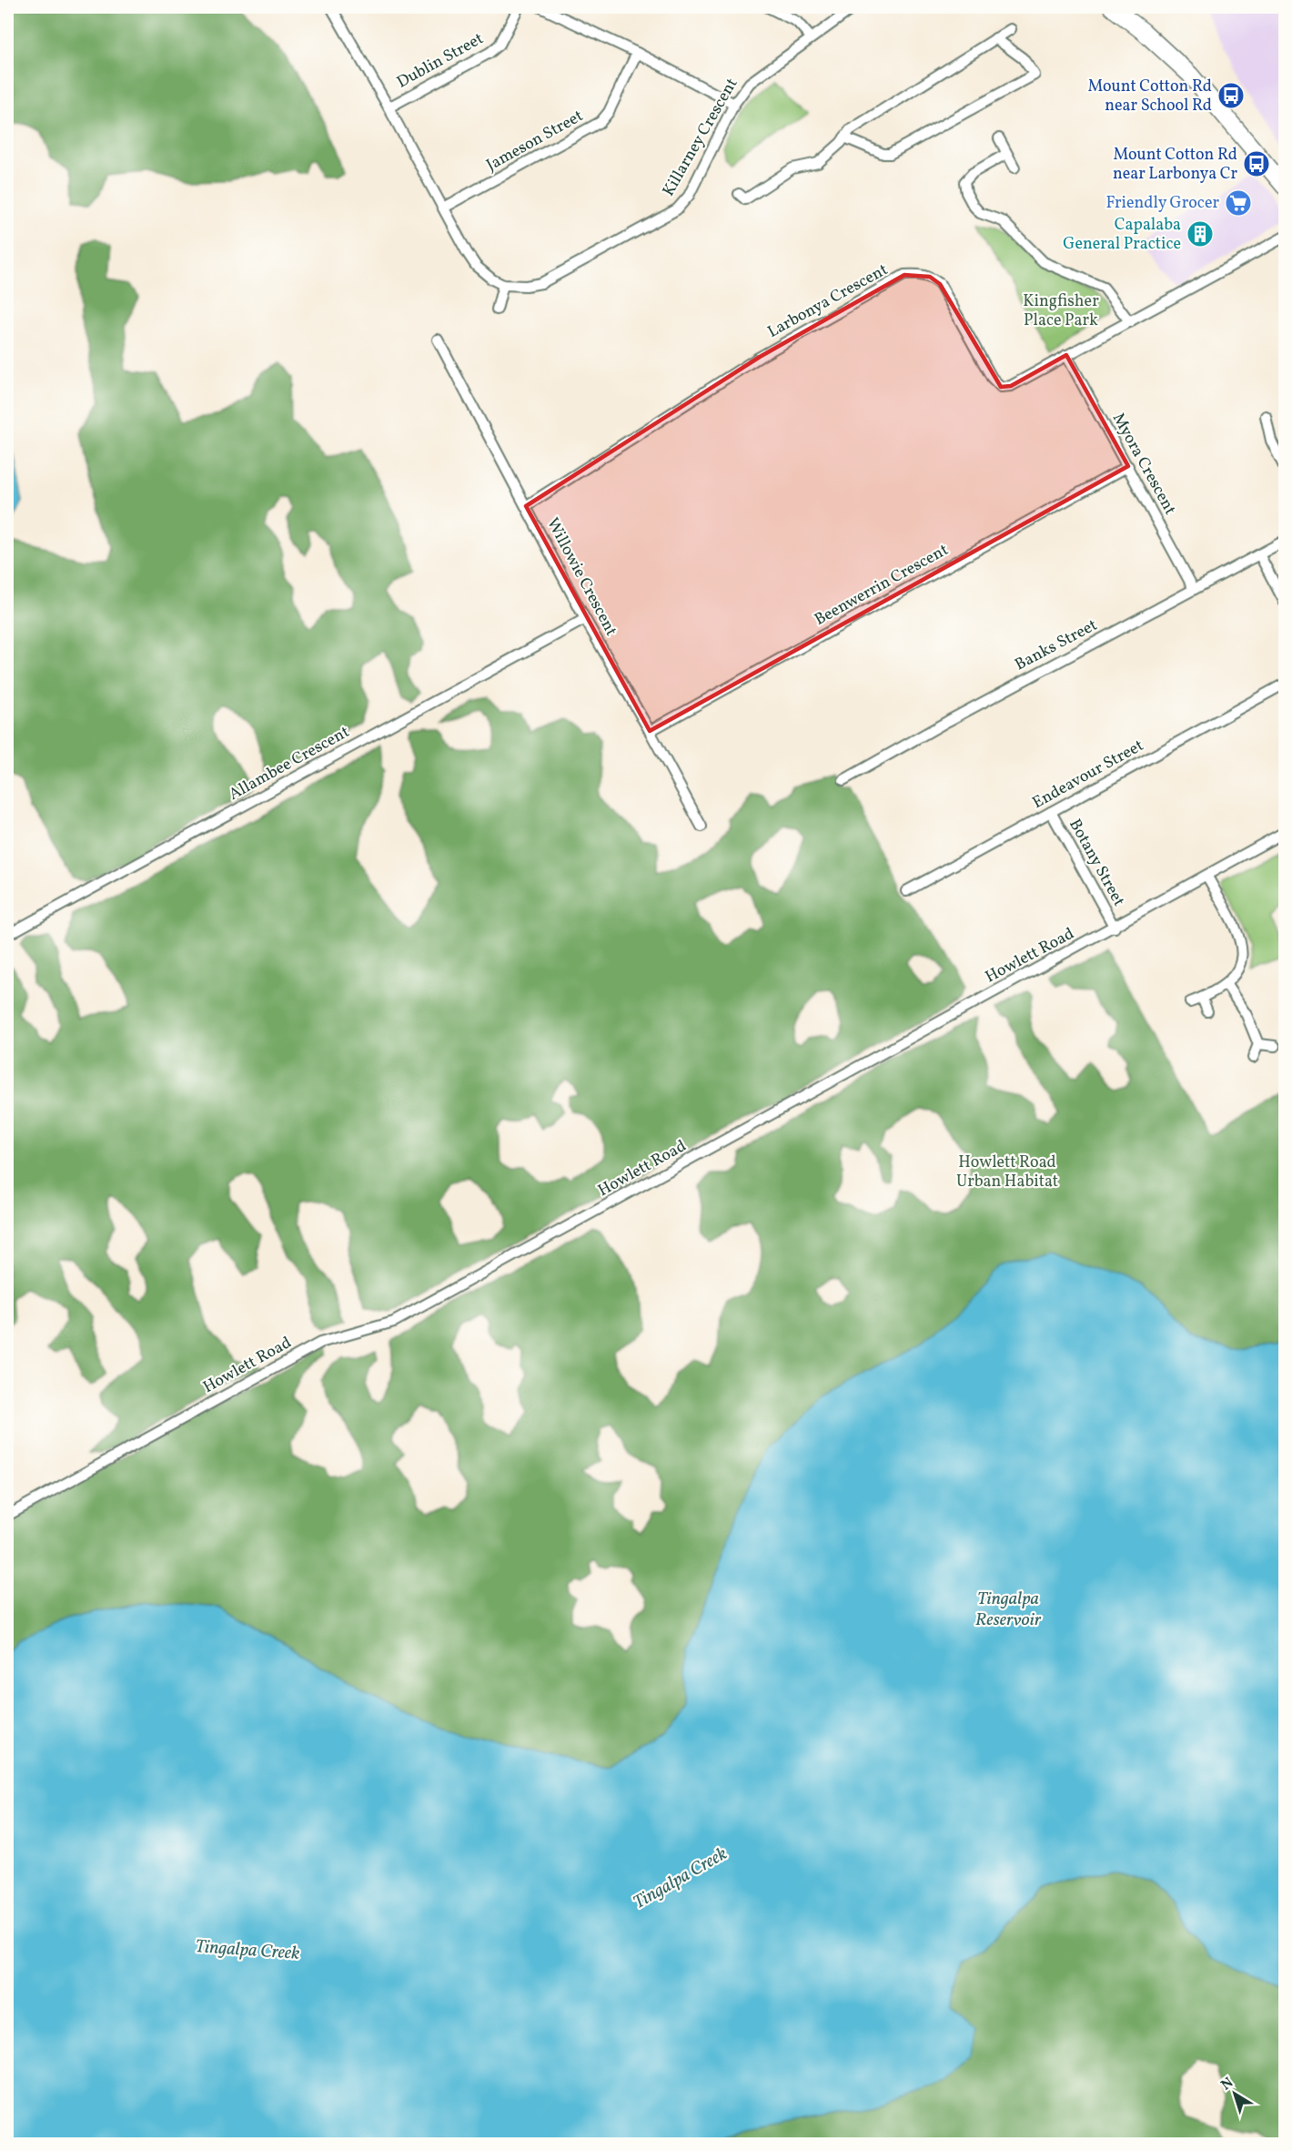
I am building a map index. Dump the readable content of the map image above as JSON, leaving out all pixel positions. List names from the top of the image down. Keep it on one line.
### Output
{"streets":{"street":["Dublin Street","Killarney Crescent","Jameson Street","Larbonya Crescent","Myora Crescent","Willowie Crescent","Beenwerrin Crescent","Banks Street","Allambee Crescent","Endeavour Street","Botany Street","Howlett Road"]},"crossings":[["Larbonya Crescent","Myora Crescent"],["Larbonya Crescent","Willowie Crescent"],["Myora Crescent","Beenwerrin Crescent"],["Myora Crescent","Banks Street"],["Willowie Crescent","Beenwerrin Crescent"],["Willowie Crescent","Allambee Crescent"],["Endeavour Street","Botany Street"],["Botany Street","Howlett Road"]],"water":["Tingalpa Reservoir","Tingalpa Creek"],"parks":["Kingfisher Place Park","Howlett Road Urban Habitat"],"places":{"bus stop":["Mount Cotton Rd near School Rd","Mount Cotton Rd near Larbonya Cr"],"supermarket":["Friendly Grocer"],"building":["Capalaba General Practice"]},"north":"top left"}
